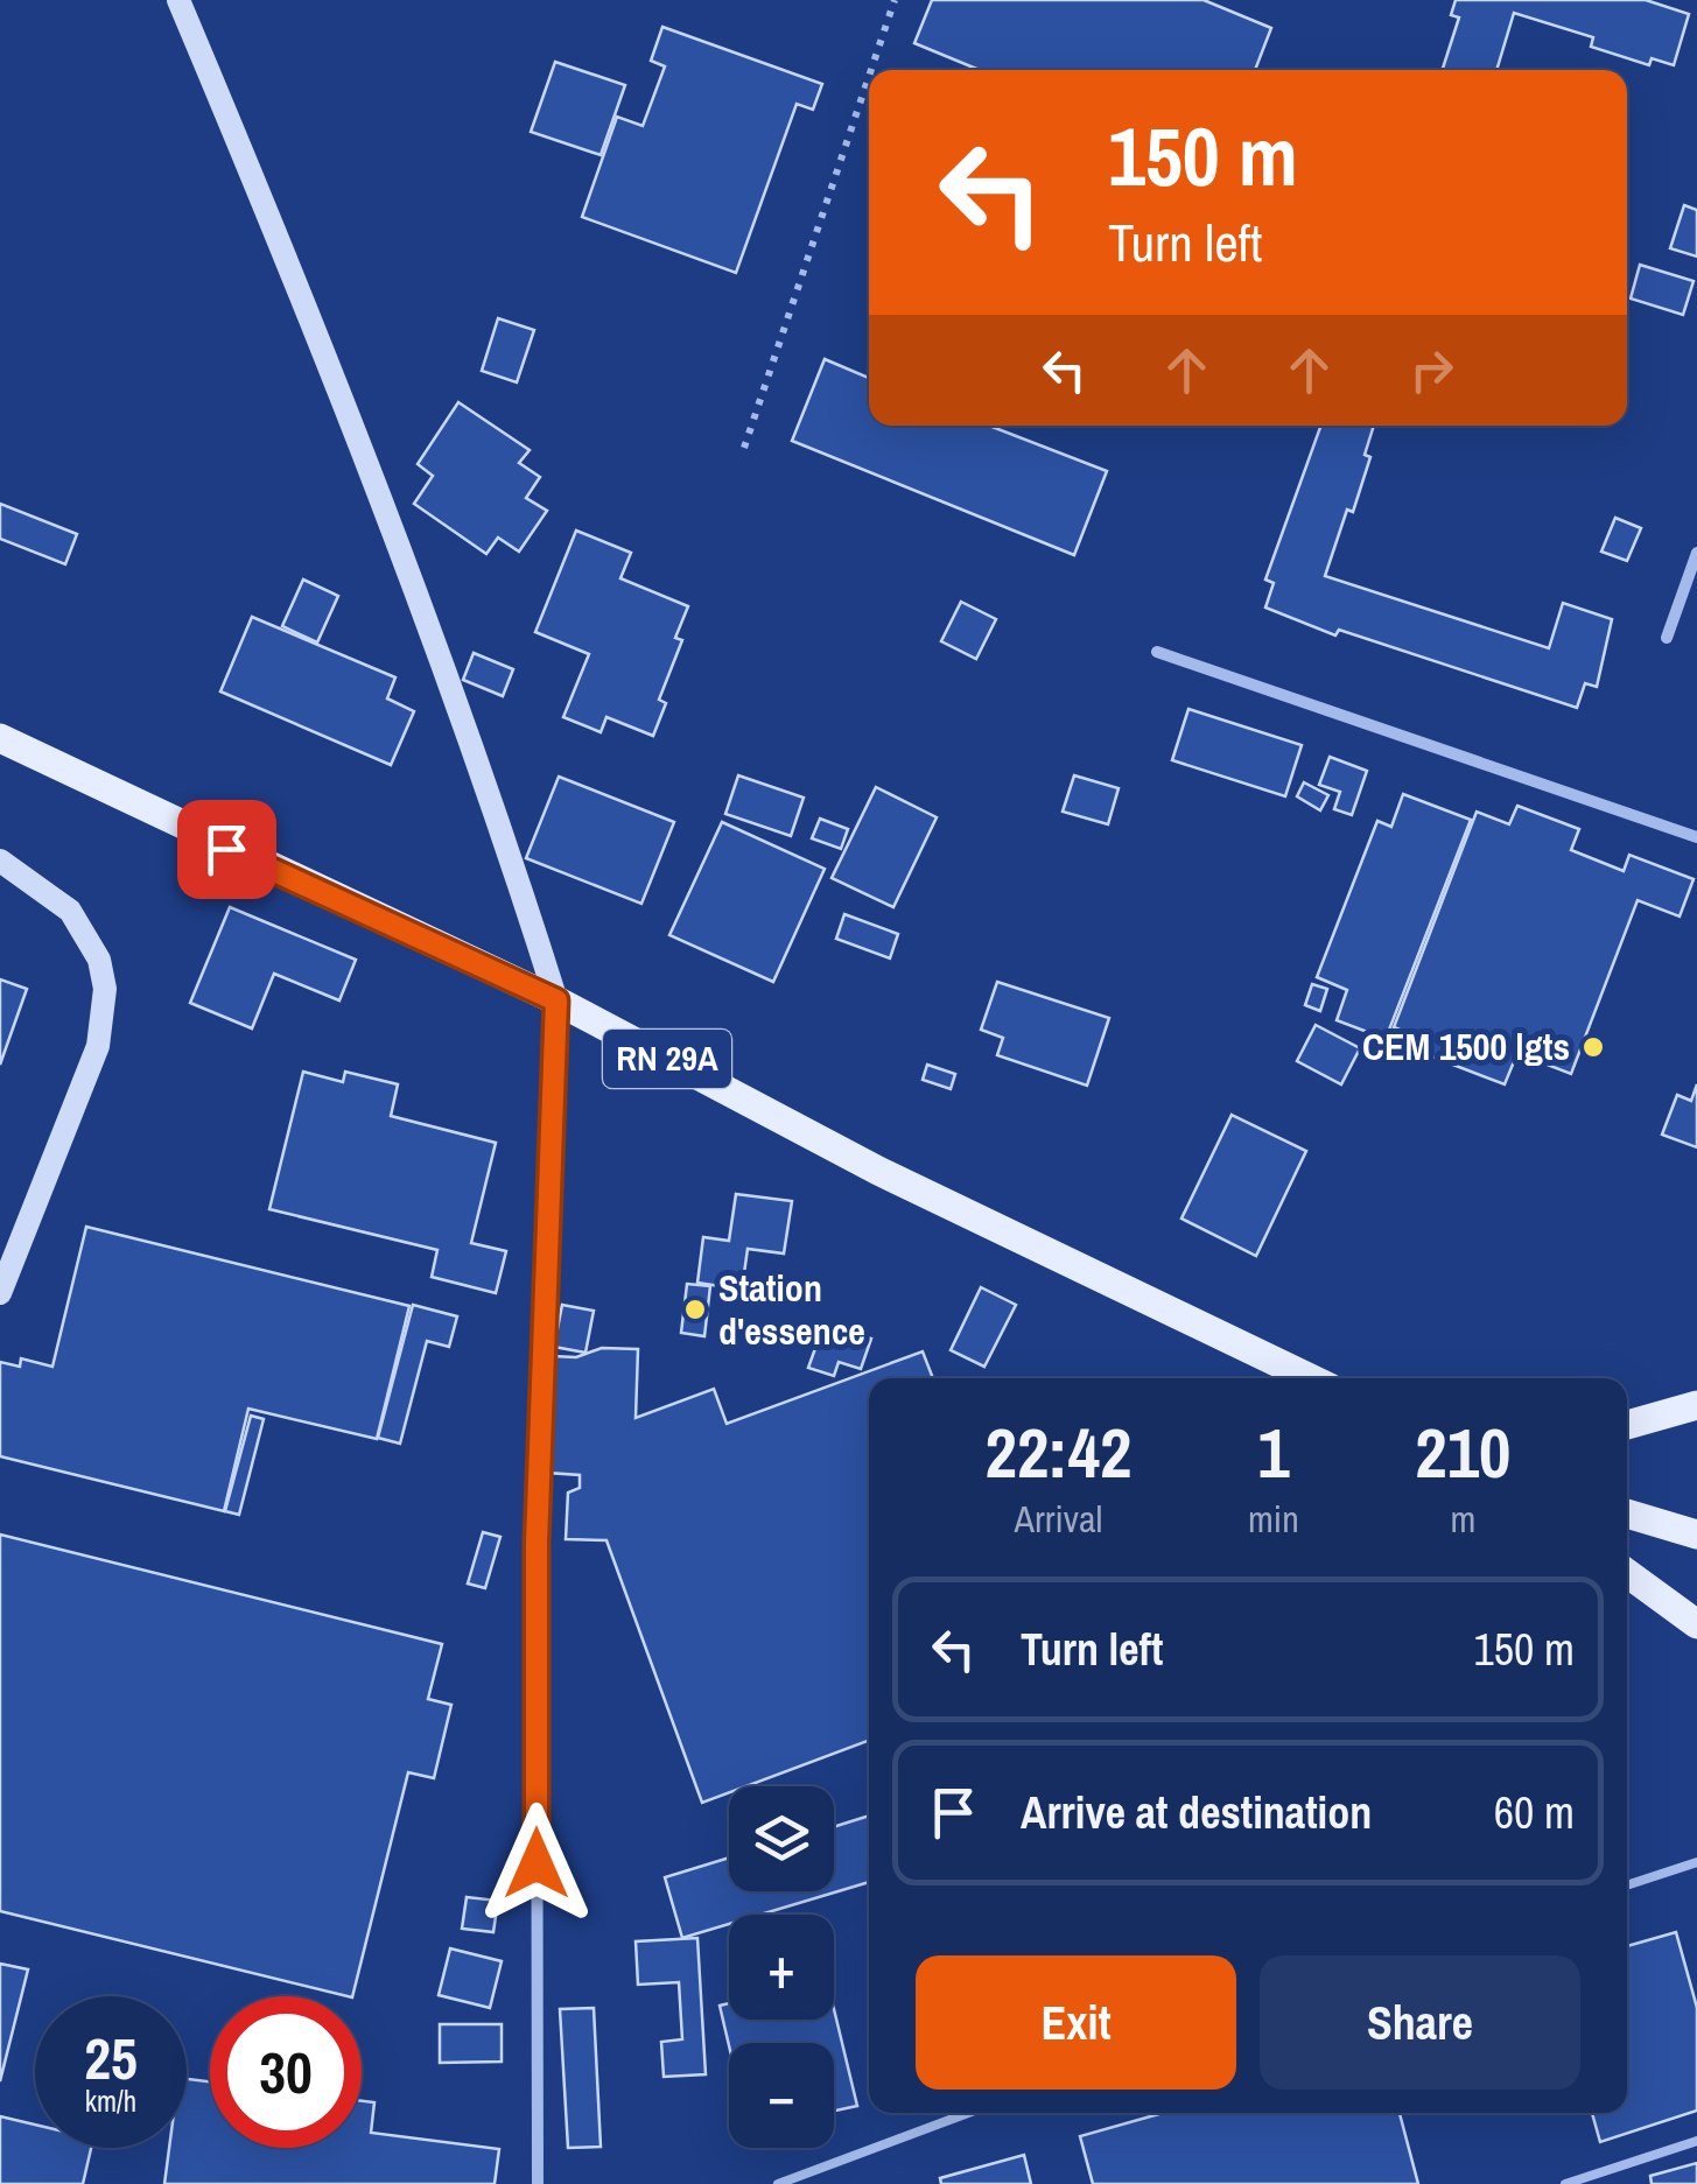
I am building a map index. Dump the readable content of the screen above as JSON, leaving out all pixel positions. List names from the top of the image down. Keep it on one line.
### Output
{"streets":{"main road":["RN 29A"]},"places":["CEM 1500 lgts","Station d'essence"],"page":{"turn":["150 m","Turn left"],"eta":["22:42","Arrival","1","min","210","m"],"list":[{"name":"Turn left","value":"150 m"},{"name":"Arrive at destination","value":"60 m"}],"map_buttons":["+","−"],"buttons":["Exit","Share"],"speed":"25 km/h","limit":"30"}}
